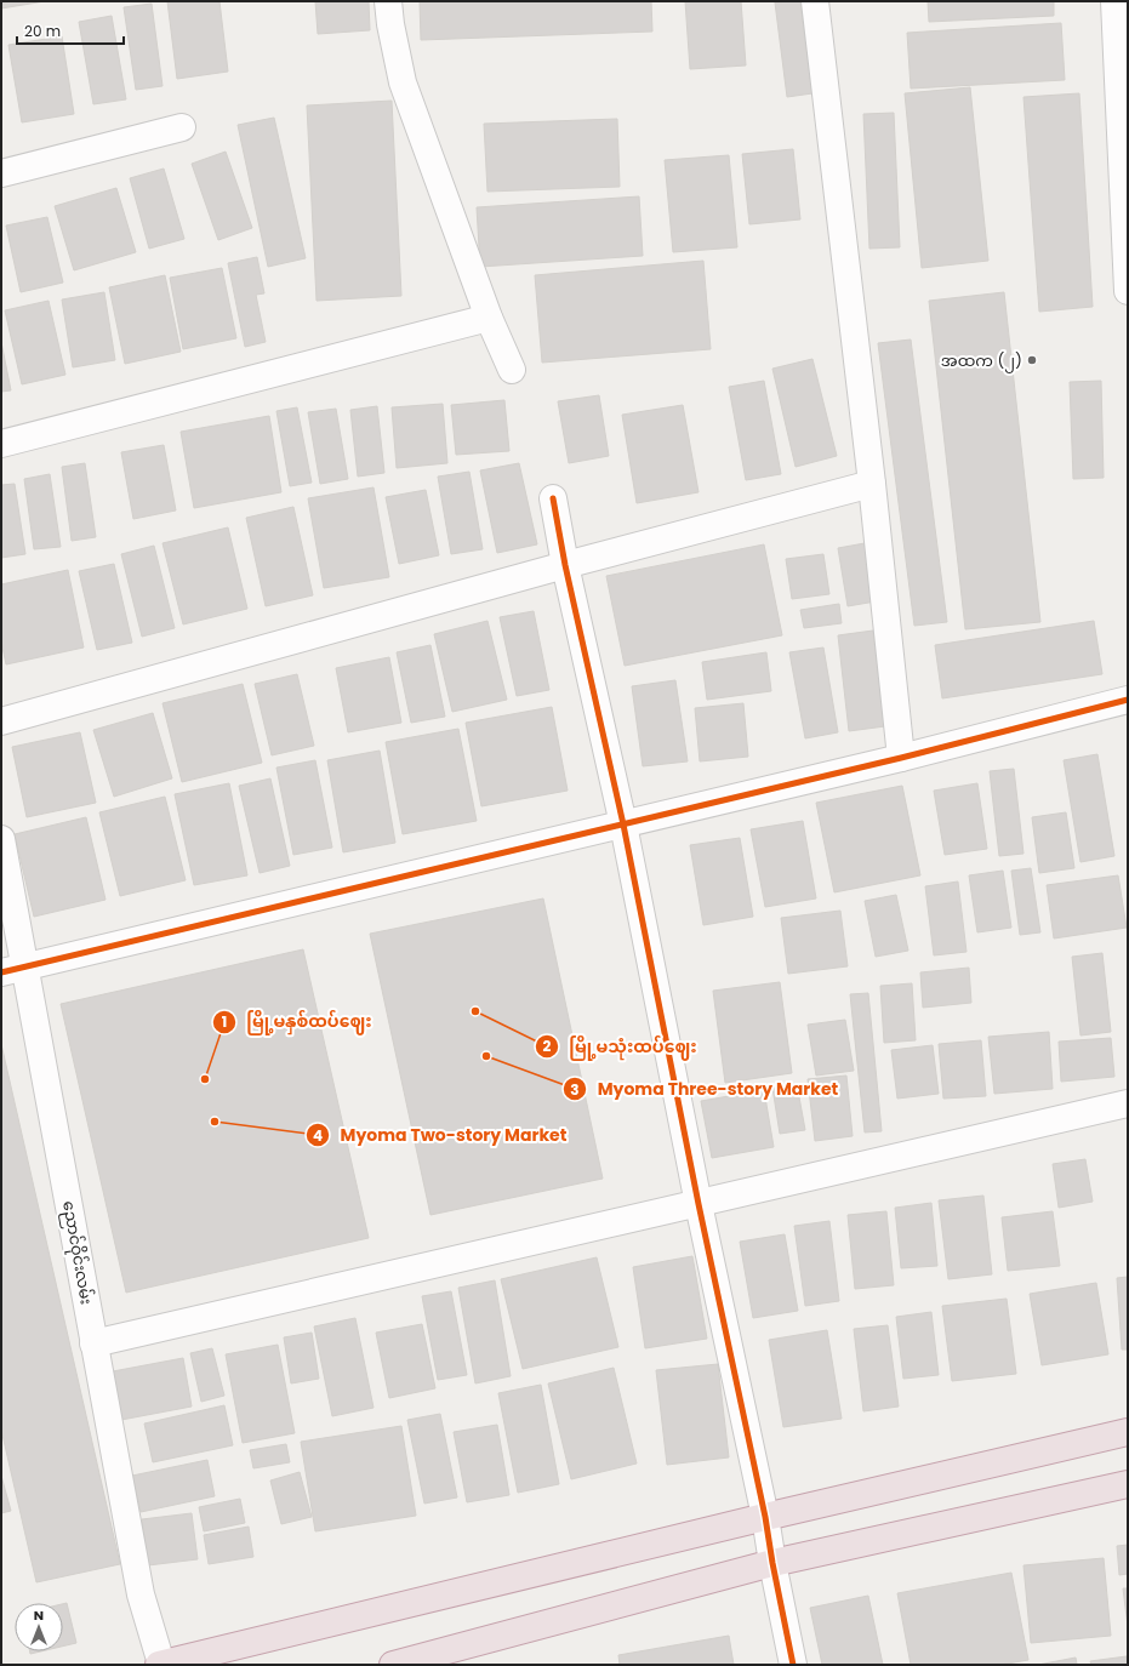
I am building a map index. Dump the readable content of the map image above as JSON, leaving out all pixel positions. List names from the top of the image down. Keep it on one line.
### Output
{"streets":{"street":["ညောင်ဝိုင်းလမ်း"]},"places":["အထက (၂)","မြို့မသုံးထပ်ဈေး","Myoma Three-story Market","မြို့မနှစ်ထပ်ဈေး","Myoma Two-story Market"],"scale_bar":"20 m","north":"top"}
